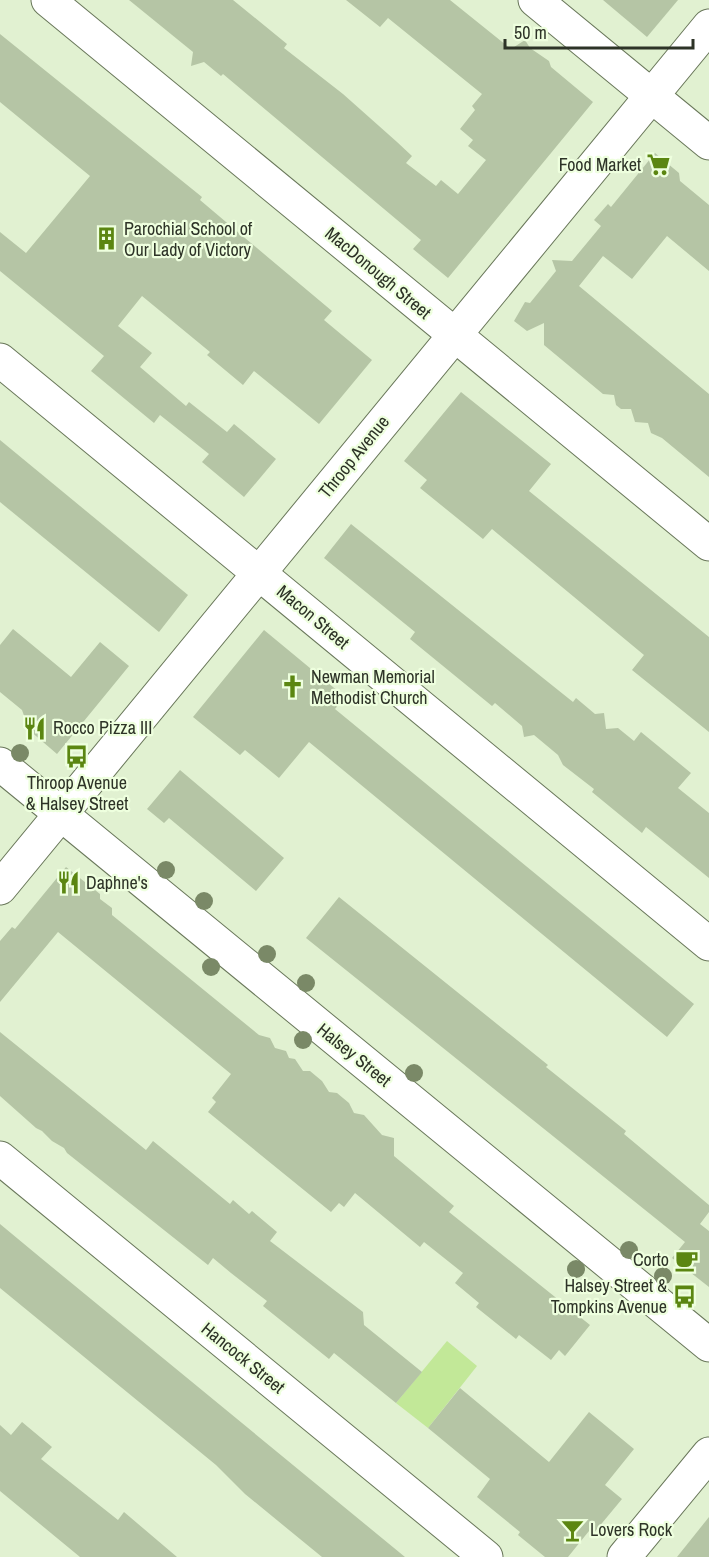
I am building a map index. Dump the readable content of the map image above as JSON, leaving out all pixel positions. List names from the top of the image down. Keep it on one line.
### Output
{"streets":{"street":["MacDonough Street","Throop Avenue","Macon Street","Halsey Street","Hancock Street"]},"crossings":[["MacDonough Street","Throop Avenue"],["Throop Avenue","Macon Street"],["Throop Avenue","Halsey Street"]],"places":{"supermarket":["Food Market"],"building":["Parochial School of Our Lady of Victory"],"church":["Newman Memorial Methodist Church"],"restaurant":["Rocco Pizza III","Daphne's"],"bus stop":["Throop Avenue & Halsey Street","Halsey Street & Tompkins Avenue"],"cafe":["Corto"],"bar":["Lovers Rock"]},"scale_bar":"50 m"}
